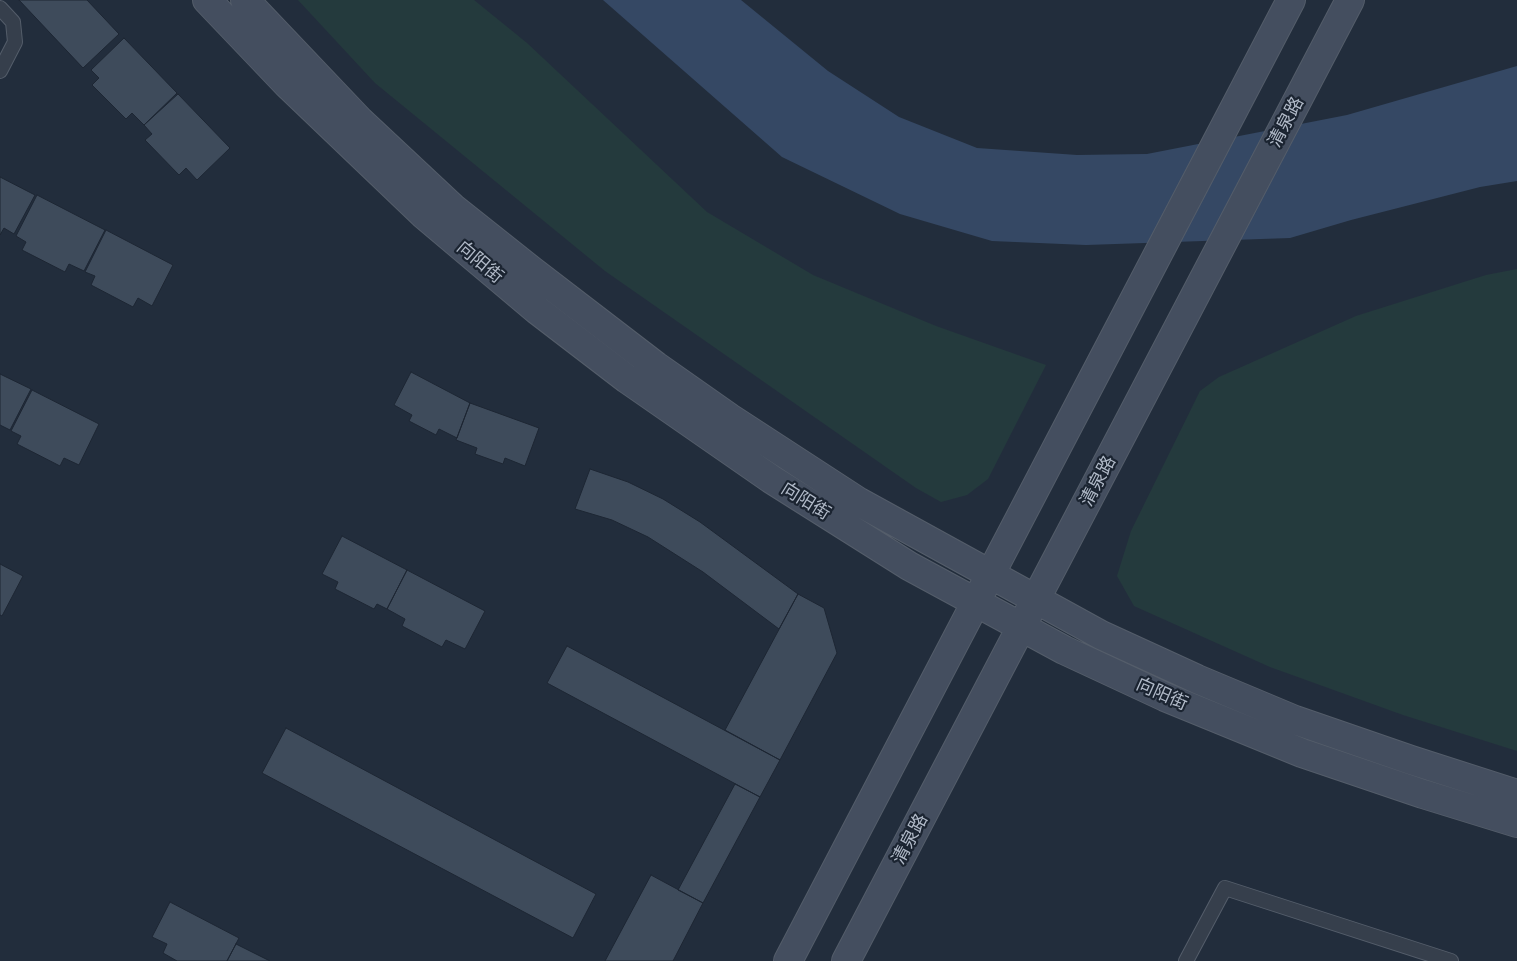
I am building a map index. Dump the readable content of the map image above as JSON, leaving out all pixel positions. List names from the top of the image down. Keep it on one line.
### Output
{"streets":{"street":["清泉路","向阳街"]},"crossings":[["清泉路","向阳街"]]}
